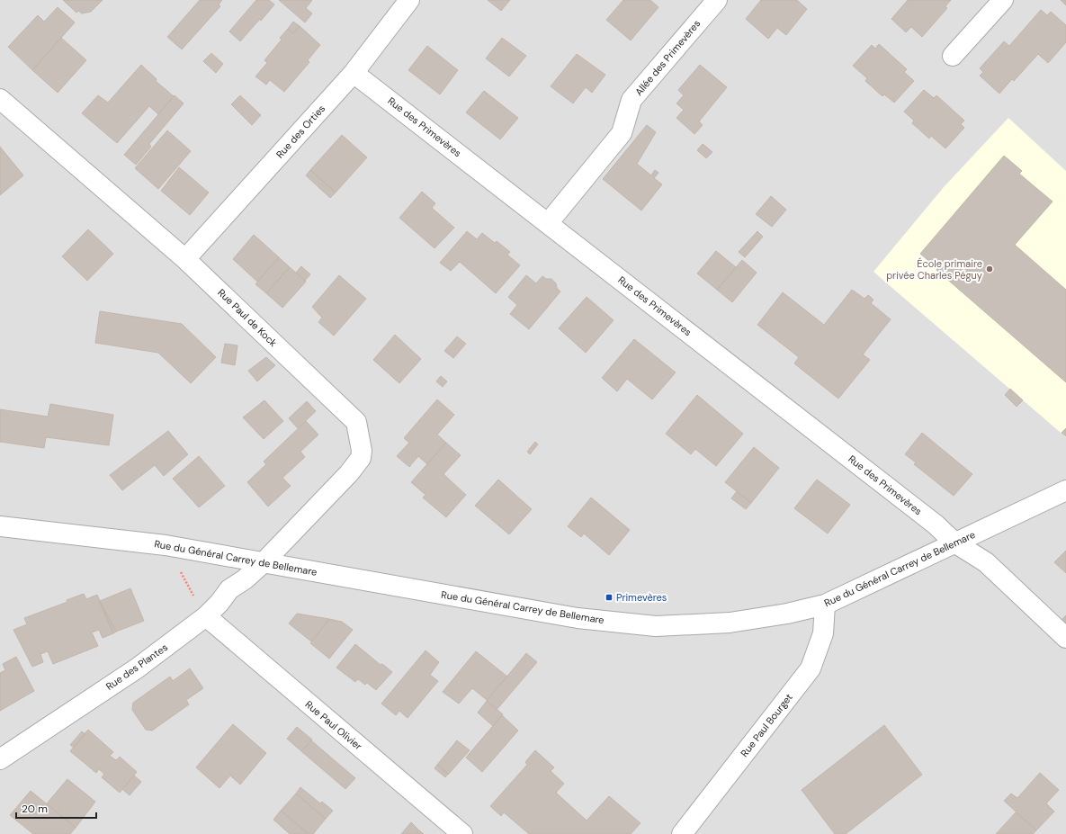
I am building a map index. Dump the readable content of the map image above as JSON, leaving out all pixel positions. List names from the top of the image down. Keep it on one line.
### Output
{"streets":{"street":["Allée des Primevères","Rue des Primevères","Rue des Orties","Rue Paul de Kock","Rue du Général Carrey de Bellemare","Rue des Plantes","Rue Paul Olivier","Rue Paul Bourget"]},"crossings":[["Allée des Primevères","Rue des Primevères"],["Rue des Primevères","Rue des Orties"],["Rue des Primevères","Rue du Général Carrey de Bellemare"],["Rue des Orties","Rue Paul de Kock"],["Rue Paul de Kock","Rue du Général Carrey de Bellemare"],["Rue Paul de Kock","Rue des Plantes"],["Rue du Général Carrey de Bellemare","Rue des Plantes"],["Rue du Général Carrey de Bellemare","Rue Paul Bourget"],["Rue des Plantes","Rue Paul Olivier"]],"places":{"other":["École primaire privée Charles Péguy"],"transit":["Primevères"]},"scale_bar":"20 m"}
